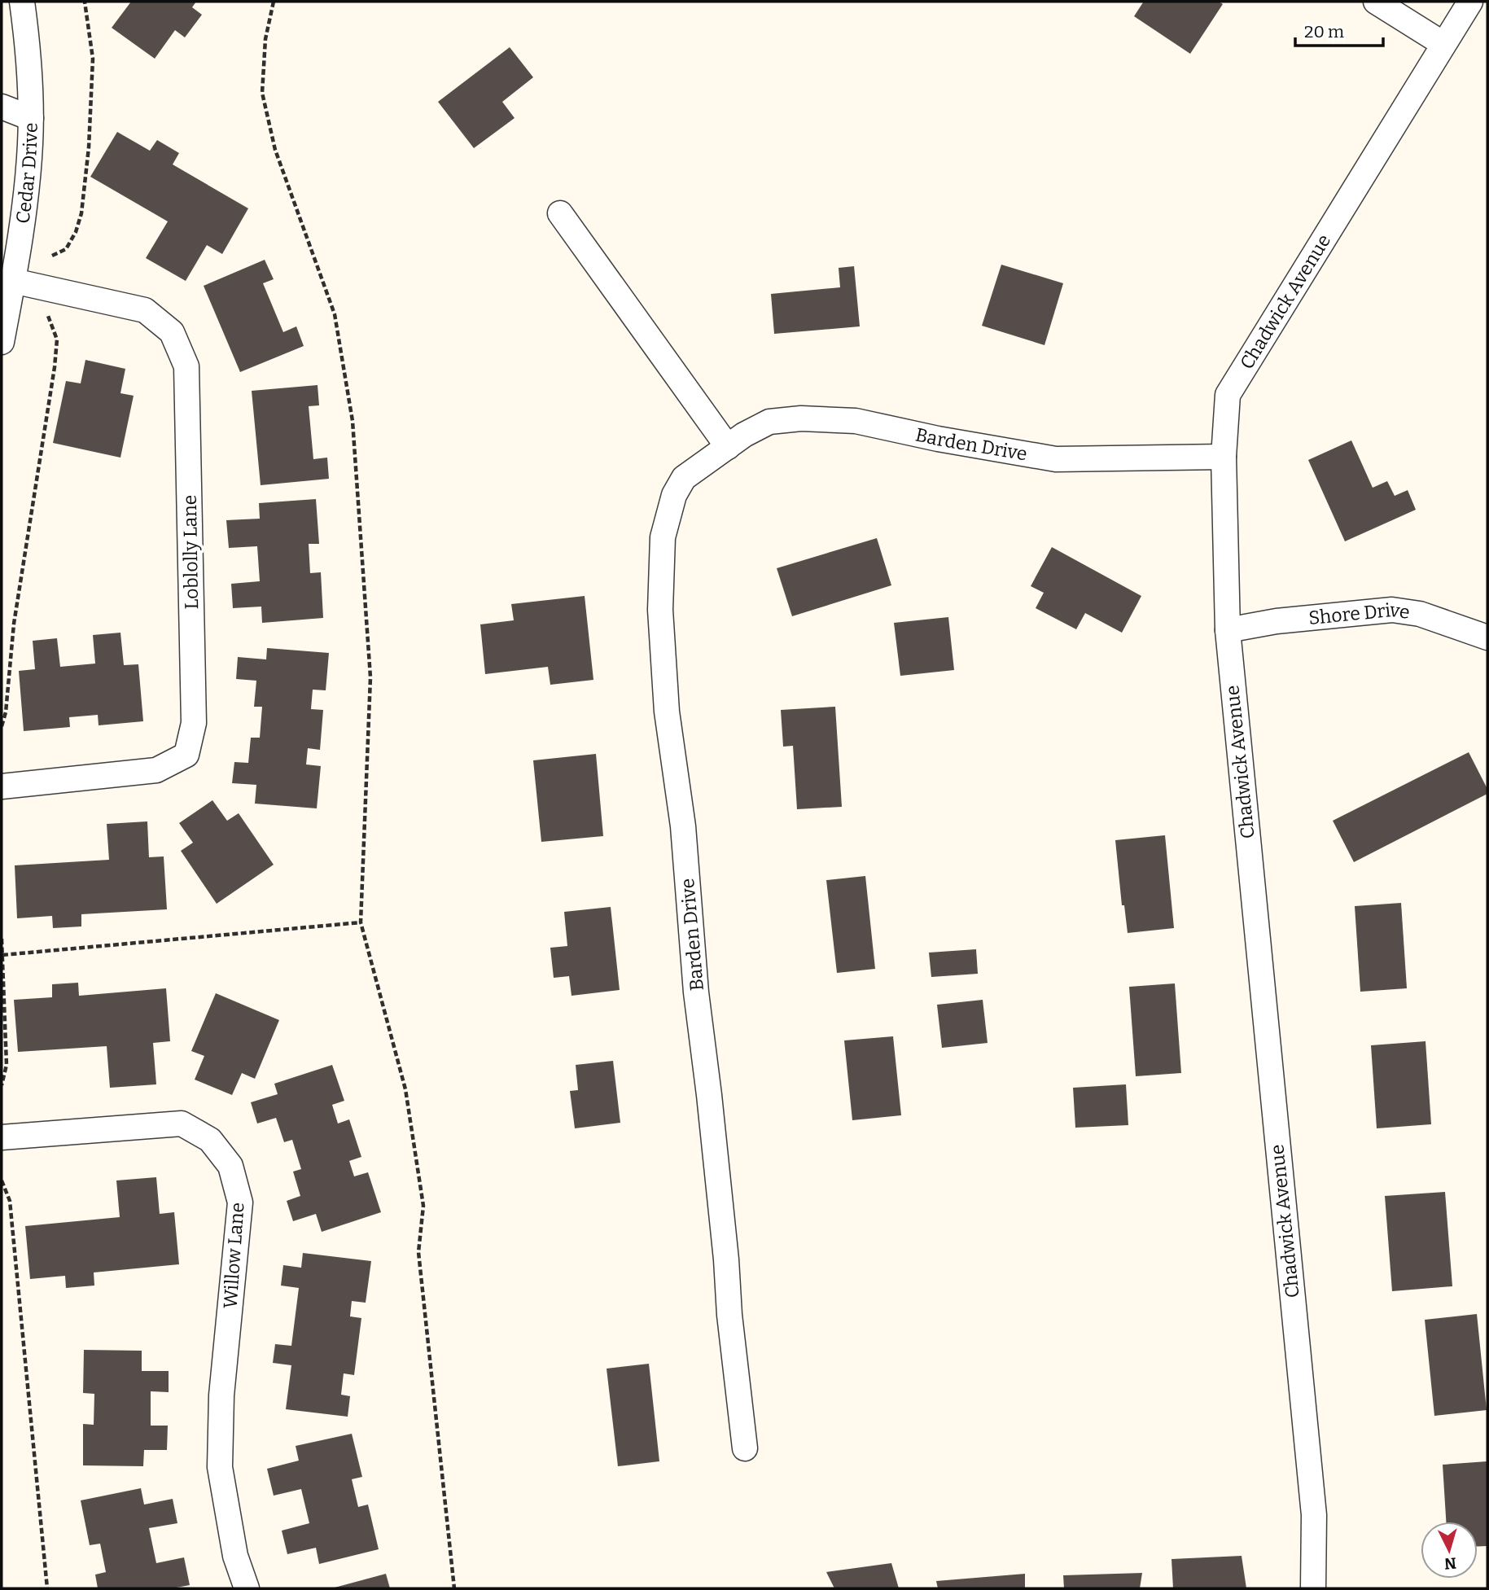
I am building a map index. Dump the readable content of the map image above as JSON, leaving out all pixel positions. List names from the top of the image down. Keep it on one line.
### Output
{"streets":{"street":["Cedar Drive","Chadwick Avenue","Barden Drive","Loblolly Lane","Shore Drive","Willow Lane"]},"crossings":[["Cedar Drive","Loblolly Lane"],["Chadwick Avenue","Barden Drive"],["Chadwick Avenue","Shore Drive"]],"scale_bar":"20 m","north":"bottom"}
